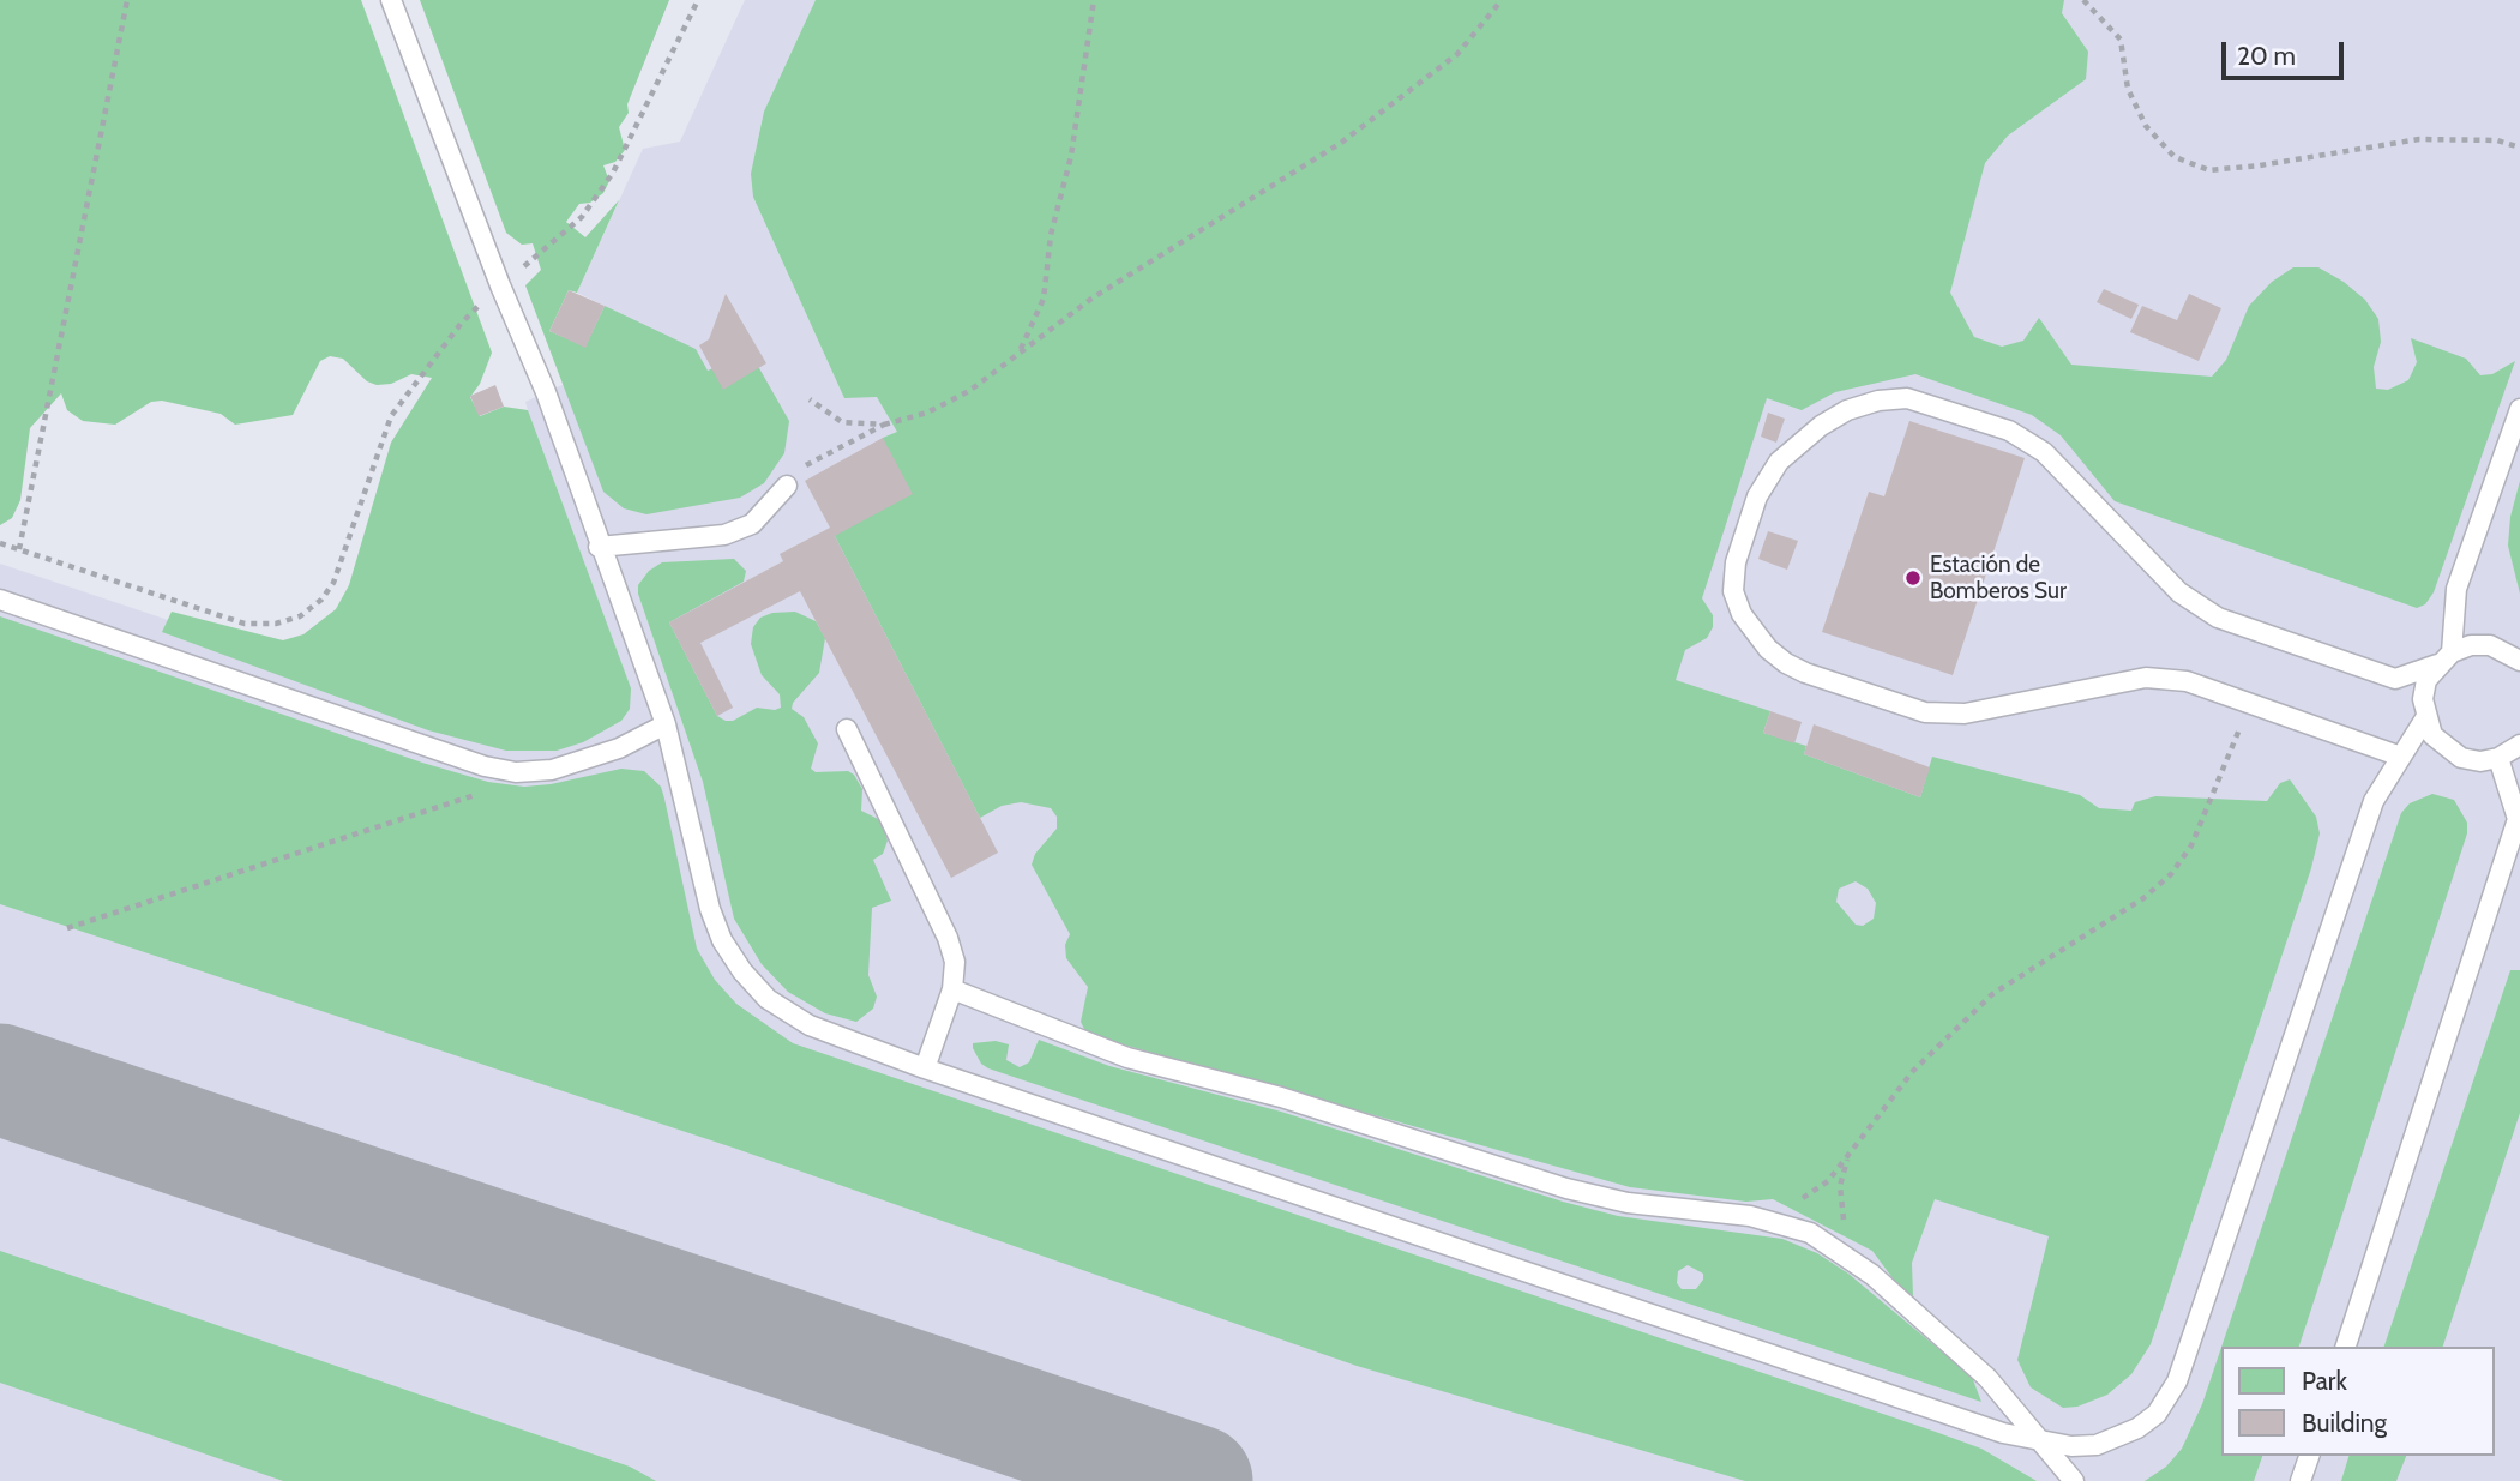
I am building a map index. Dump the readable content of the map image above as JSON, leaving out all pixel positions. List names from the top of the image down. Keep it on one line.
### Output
{"places":["Estación de Bomberos Sur"],"legend":["Park","Building"],"scale_bar":"20 m"}
